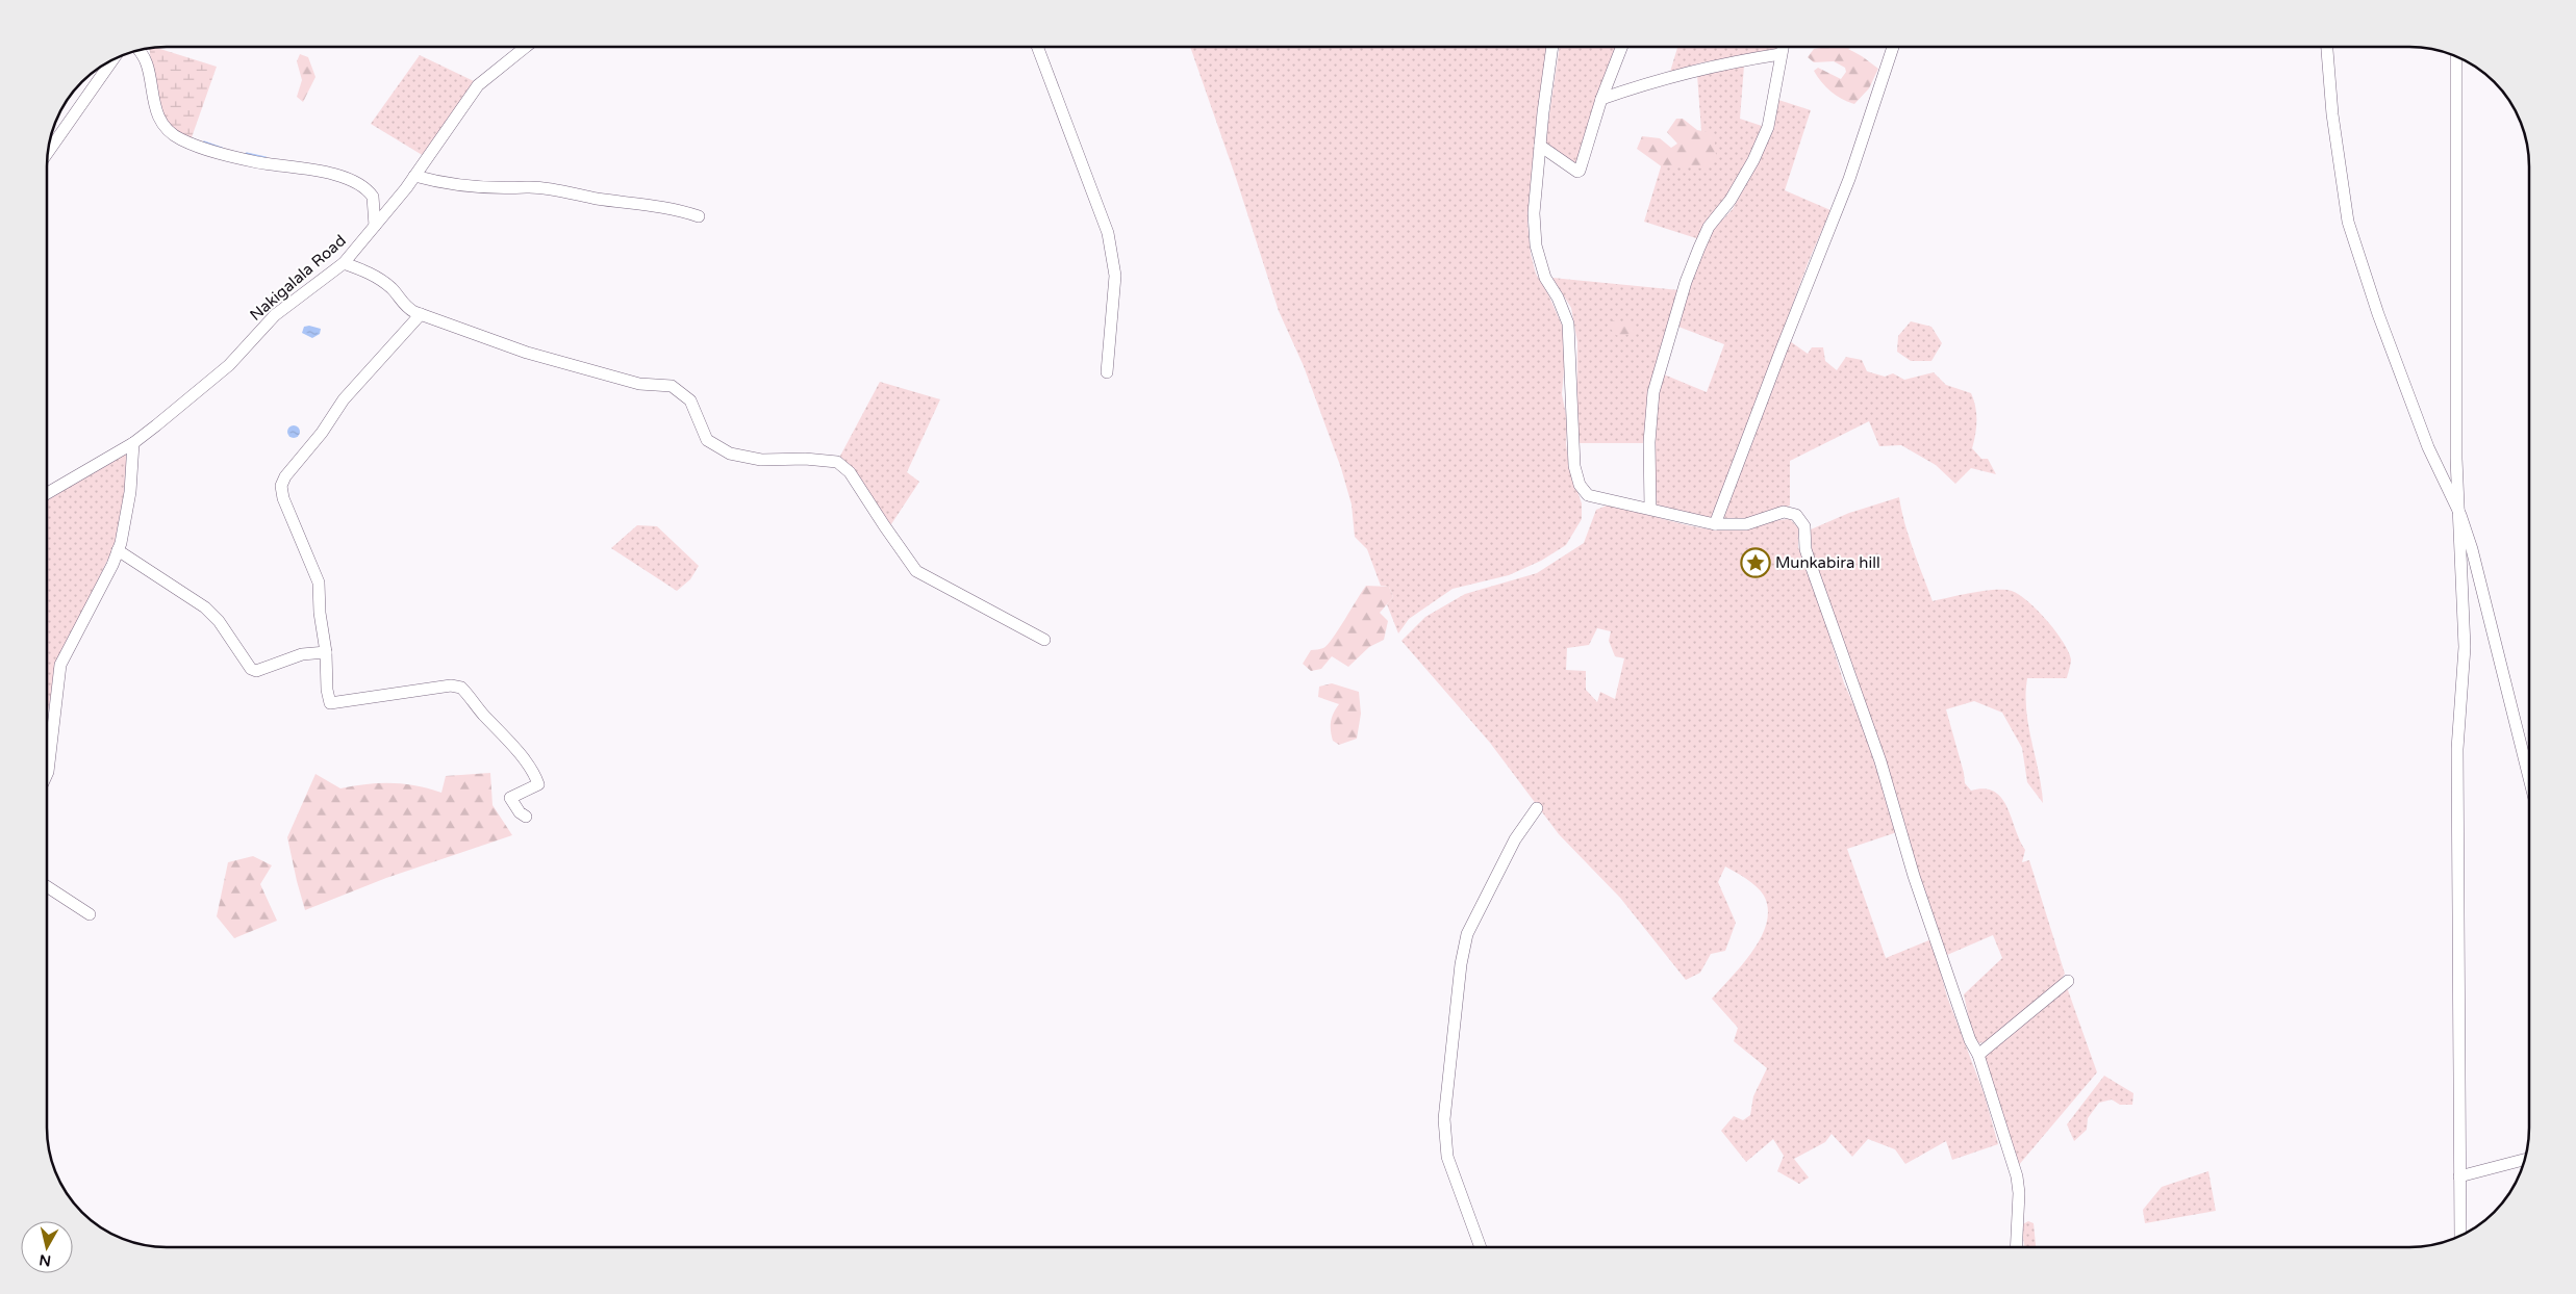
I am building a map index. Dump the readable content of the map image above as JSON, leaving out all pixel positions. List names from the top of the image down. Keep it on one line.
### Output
{"streets":{"street":["Nakigalala Road"]},"places":{"place":["Munkabira hill"]},"north":"bottom"}
